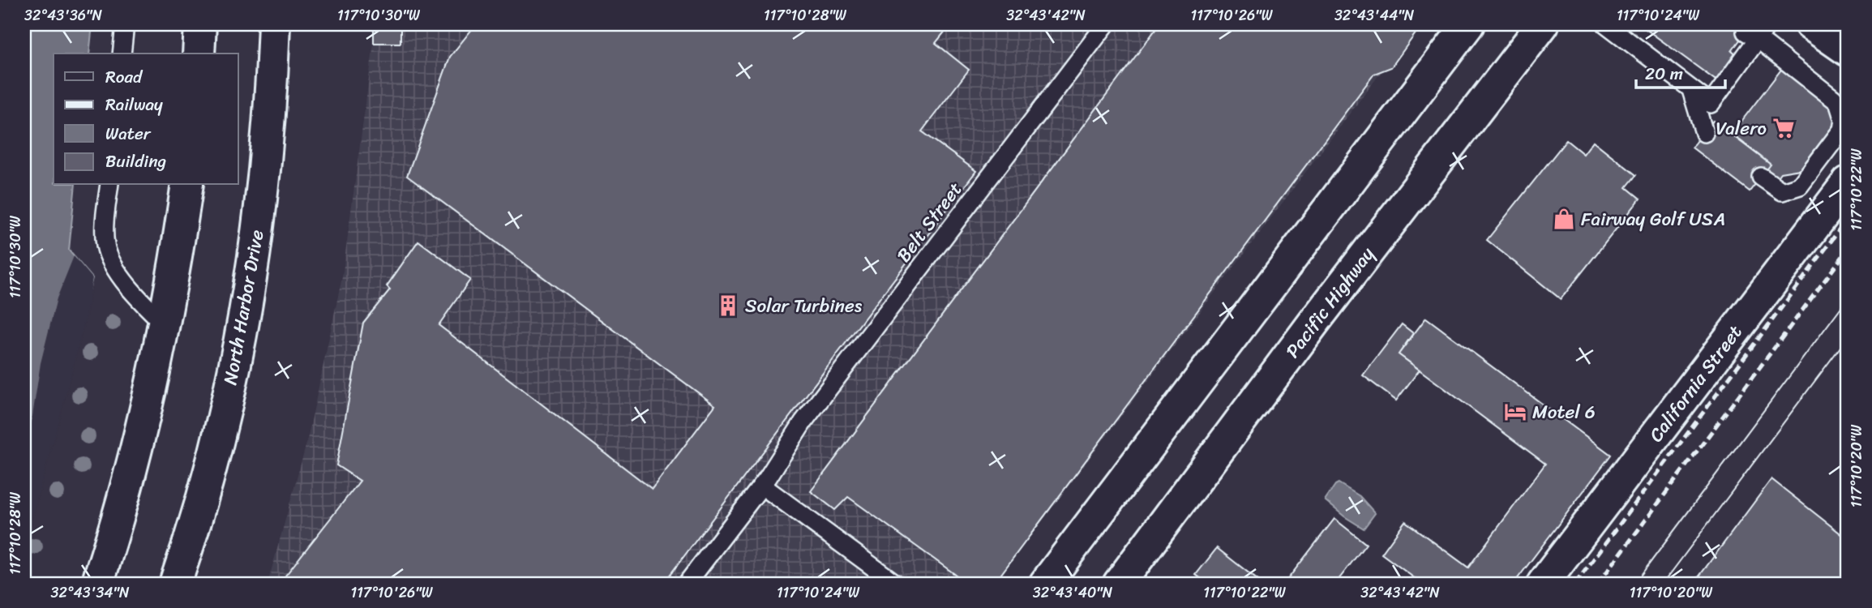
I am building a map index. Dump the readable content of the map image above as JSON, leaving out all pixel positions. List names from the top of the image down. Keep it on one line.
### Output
{"streets":{"main road":["Pacific Highway","North Harbor Drive","California Street"],"lane":["Belt Street"]},"places":{"supermarket":["Valero"],"shop":["Fairway Golf USA"],"building":["Solar Turbines"],"hotel":["Motel 6"]},"legend":["Road","Railway","Water","Building"],"scale_bar":"20 m","coordinates":["32°43'36\"N","117°10'30\"W","117°10'28\"W","32°43'42\"N","117°10'26\"W","32°43'44\"N","117°10'24\"W","117°10'22\"W","117°10'20\"W","32°43'34\"N","32°43'40\"N"]}
